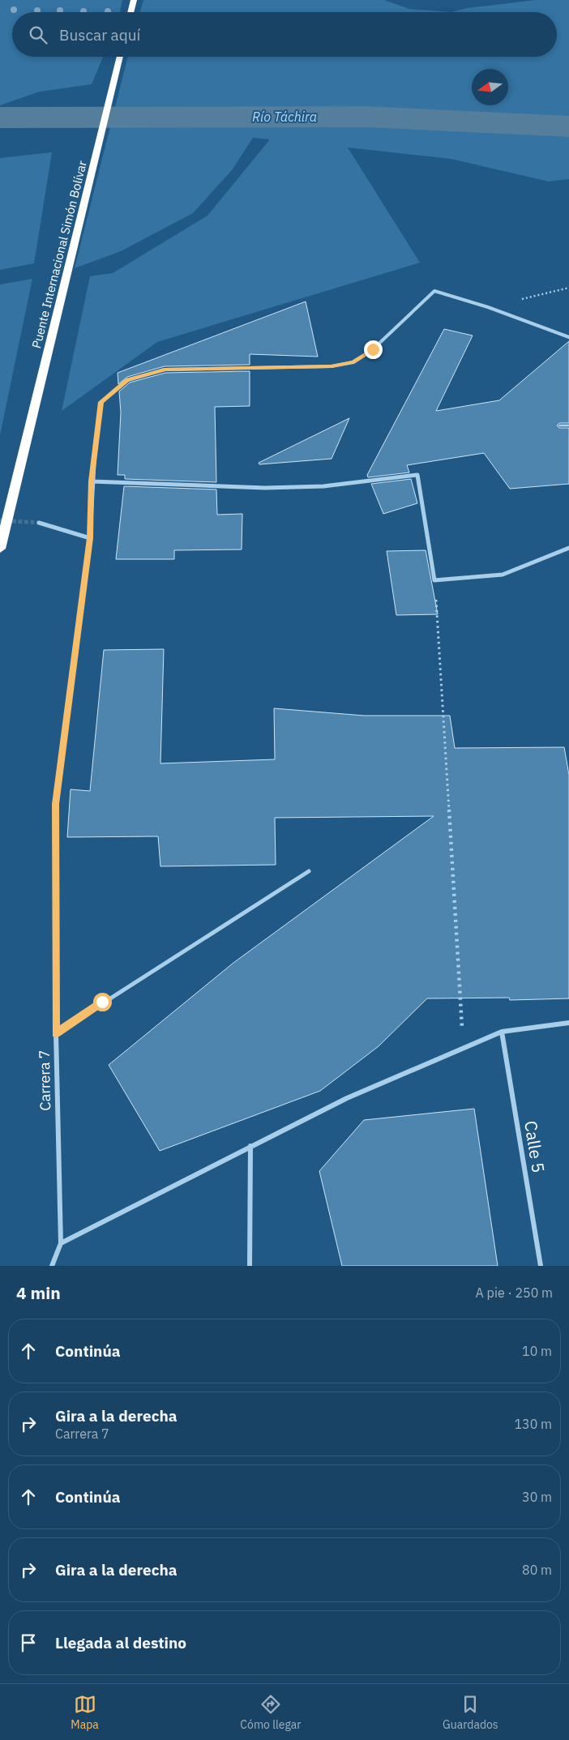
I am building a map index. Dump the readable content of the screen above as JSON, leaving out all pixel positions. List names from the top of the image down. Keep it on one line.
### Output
{"streets":{"highway":["Puente Internacional Simón Bolívar"],"street":["Carrera 7","Calle 5"]},"water":["Río Táchira"],"north":"left","page":{"search":"Buscar aquí","heading":["4 min","A pie · 250 m"],"list":[["Continúa","10 m"],["Gira a la derecha","Carrera 7","130 m"],["Continúa","30 m"],["Gira a la derecha","80 m"],"Llegada al destino"],"nav":["Mapa","Cómo llegar","Guardados"]}}
